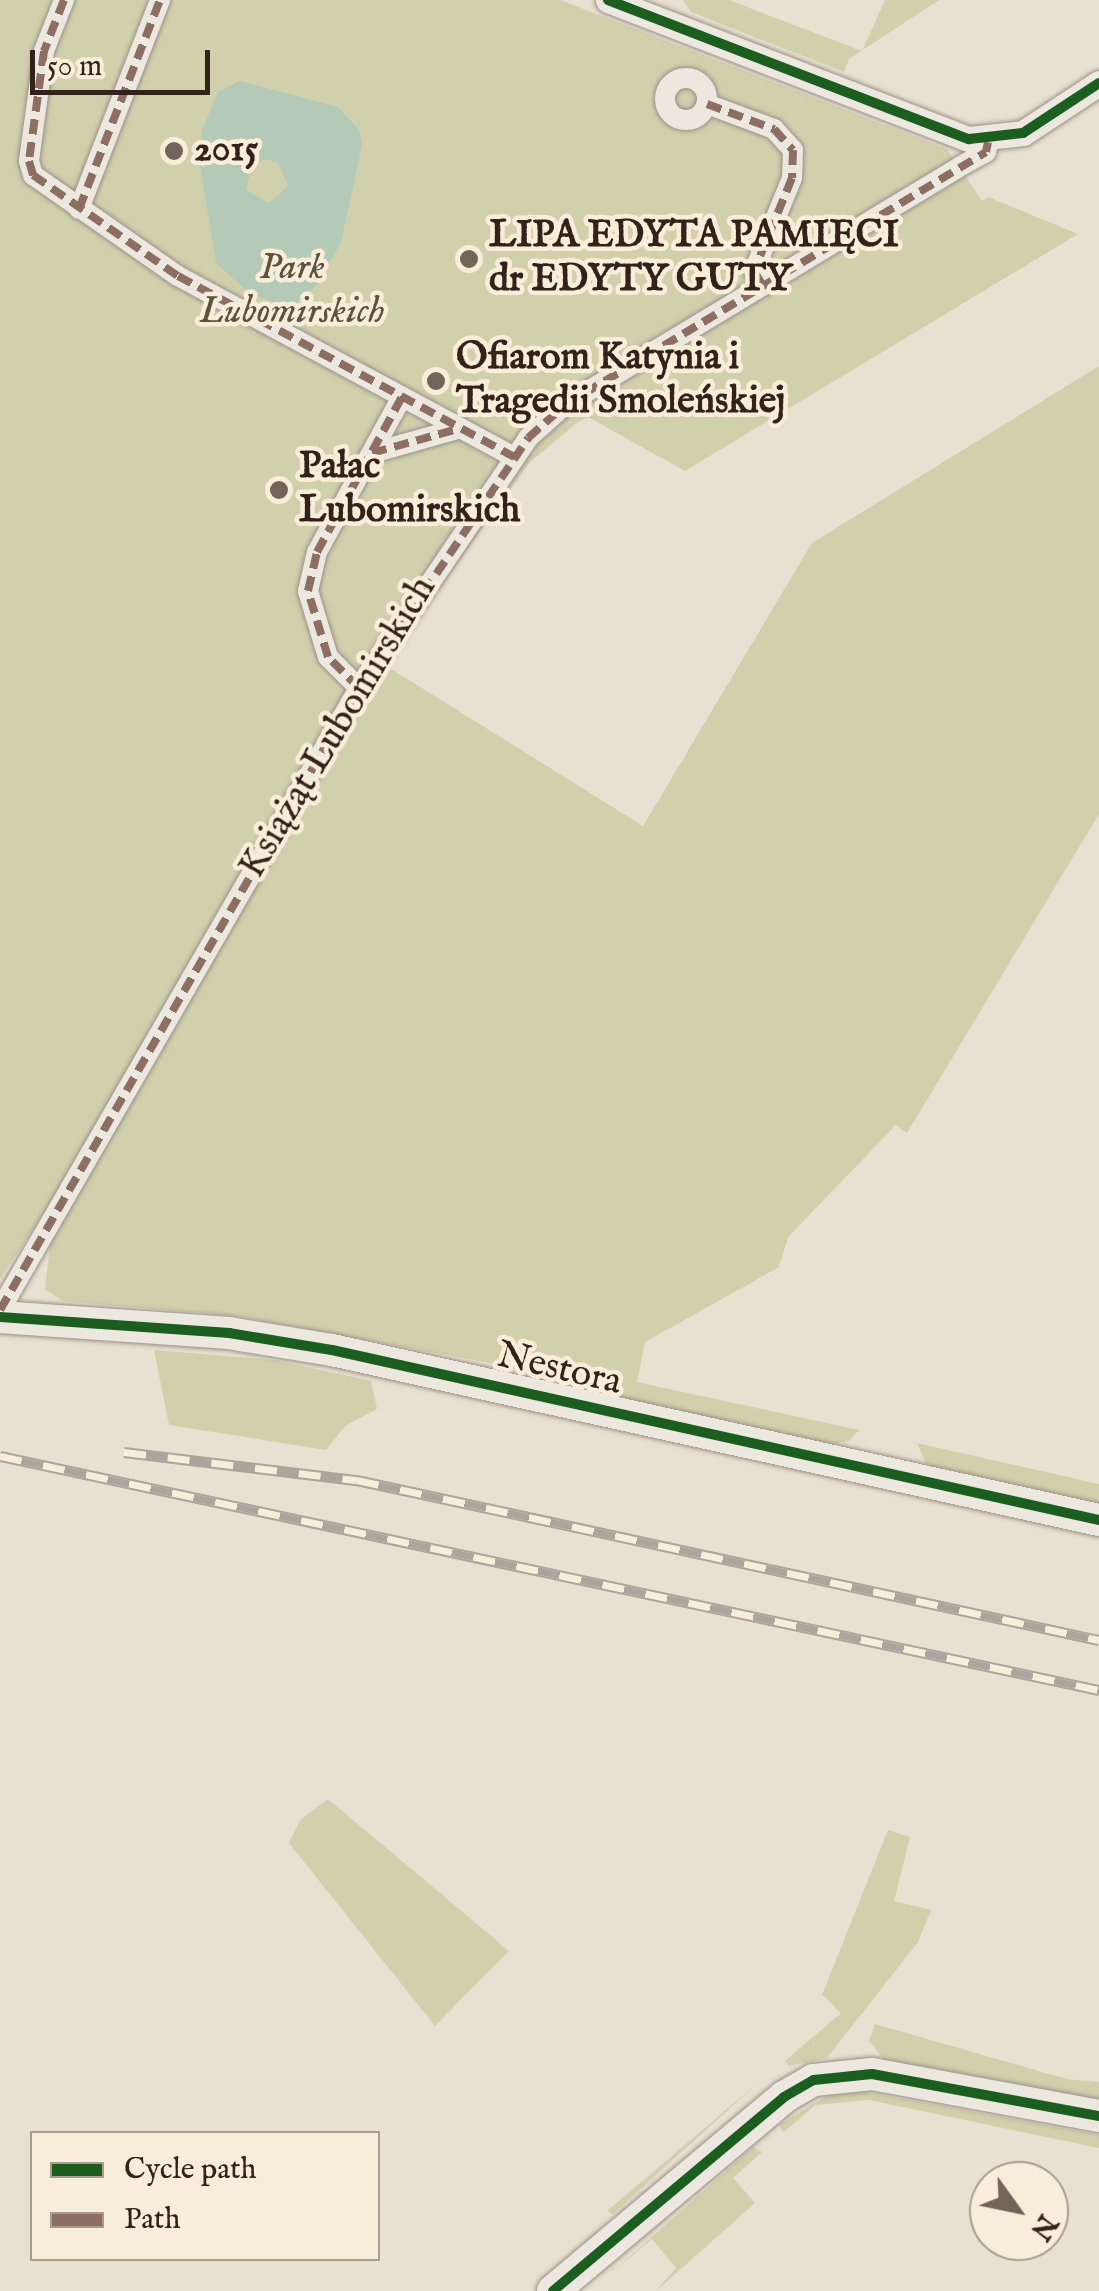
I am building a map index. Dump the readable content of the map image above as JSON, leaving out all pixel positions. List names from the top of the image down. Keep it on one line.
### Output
{"streets":{"street":["Książąt Lubomirskich","Nestora"]},"crossings":[["Książąt Lubomirskich","Nestora"]],"parks":["Park Lubomirskich"],"places":["2015","LIPA EDYTA PAMIĘCI dr EDYTY GUTY","Ofiarom Katynia i Tragedii Smoleńskiej","Pałac Lubomirskich"],"legend":["Cycle path","Path"],"scale_bar":"50 m","north":"bottom right"}
